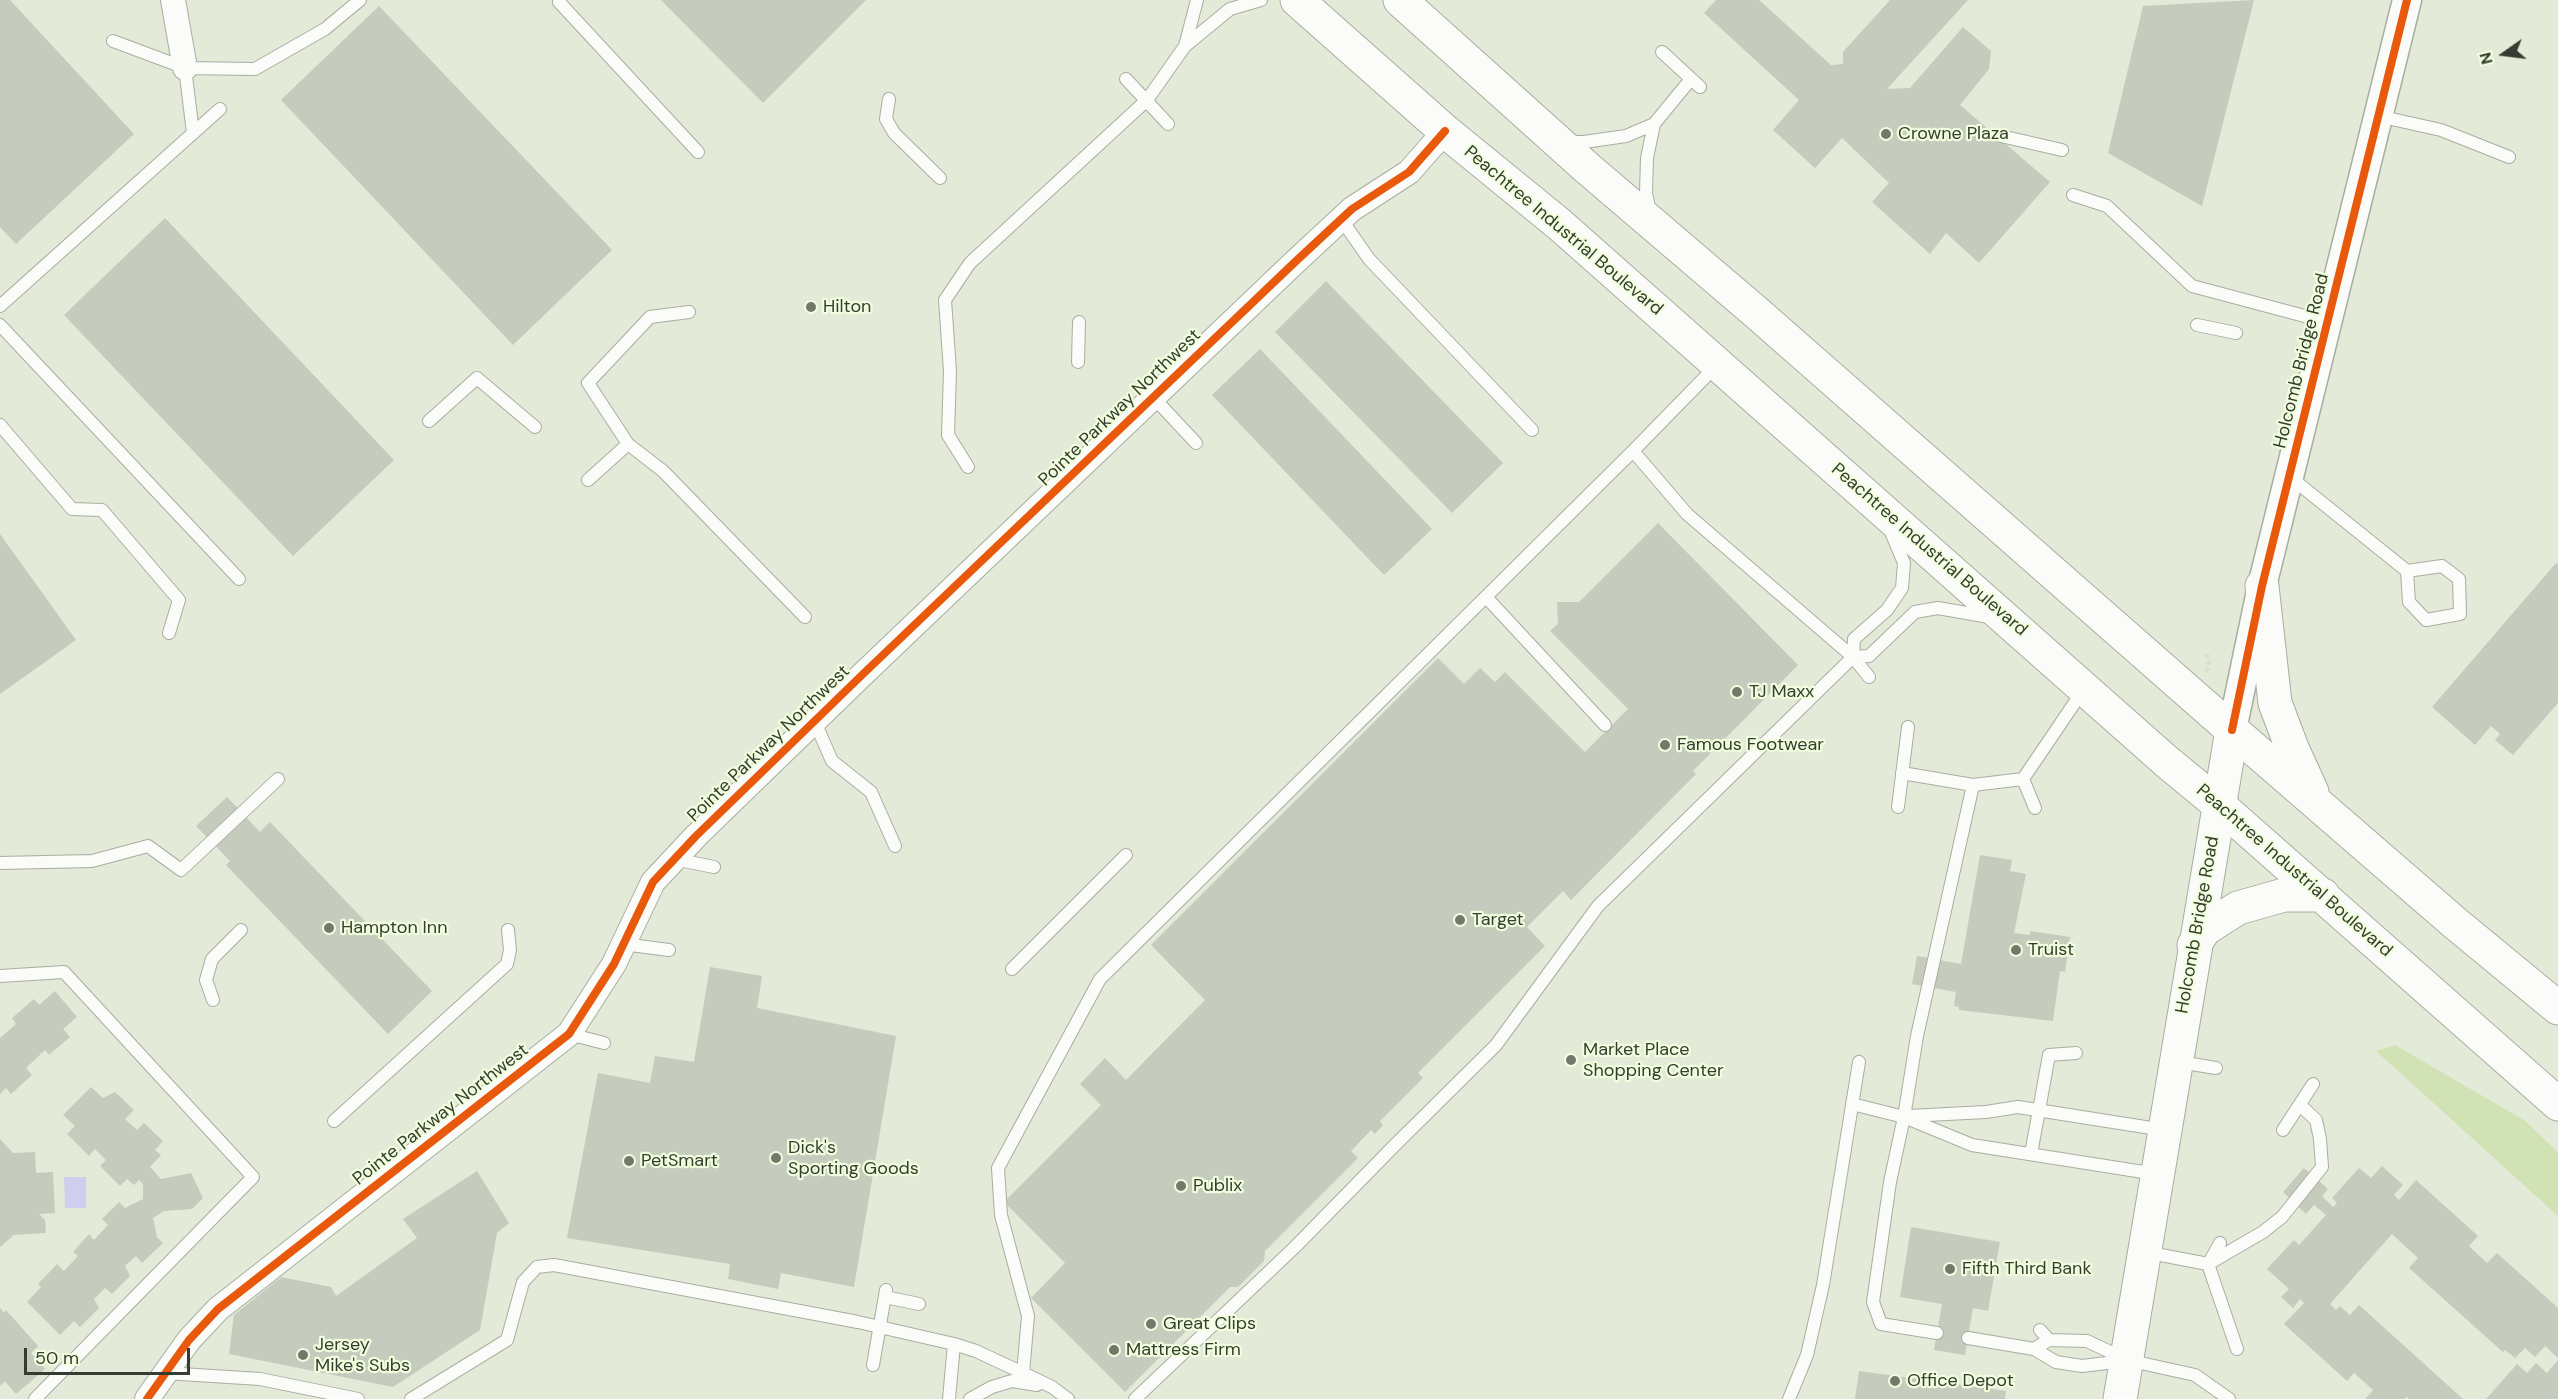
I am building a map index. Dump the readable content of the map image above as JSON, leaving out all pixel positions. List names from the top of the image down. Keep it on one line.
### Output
{"streets":{"main road":["Peachtree Industrial Boulevard","Holcomb Bridge Road"],"street":["Pointe Parkway Northwest"]},"crossings":[["Peachtree Industrial Boulevard","Holcomb Bridge Road"],["Peachtree Industrial Boulevard","Pointe Parkway Northwest"]],"places":["Crowne Plaza","Hilton","TJ Maxx","Famous Footwear","Target","Hampton Inn","Truist","Market Place Shopping Center","Dick's Sporting Goods","PetSmart","Publix","Fifth Third Bank","Great Clips","Mattress Firm","Jersey Mike's Subs","Office Depot"],"scale_bar":"50 m","north":"left"}
